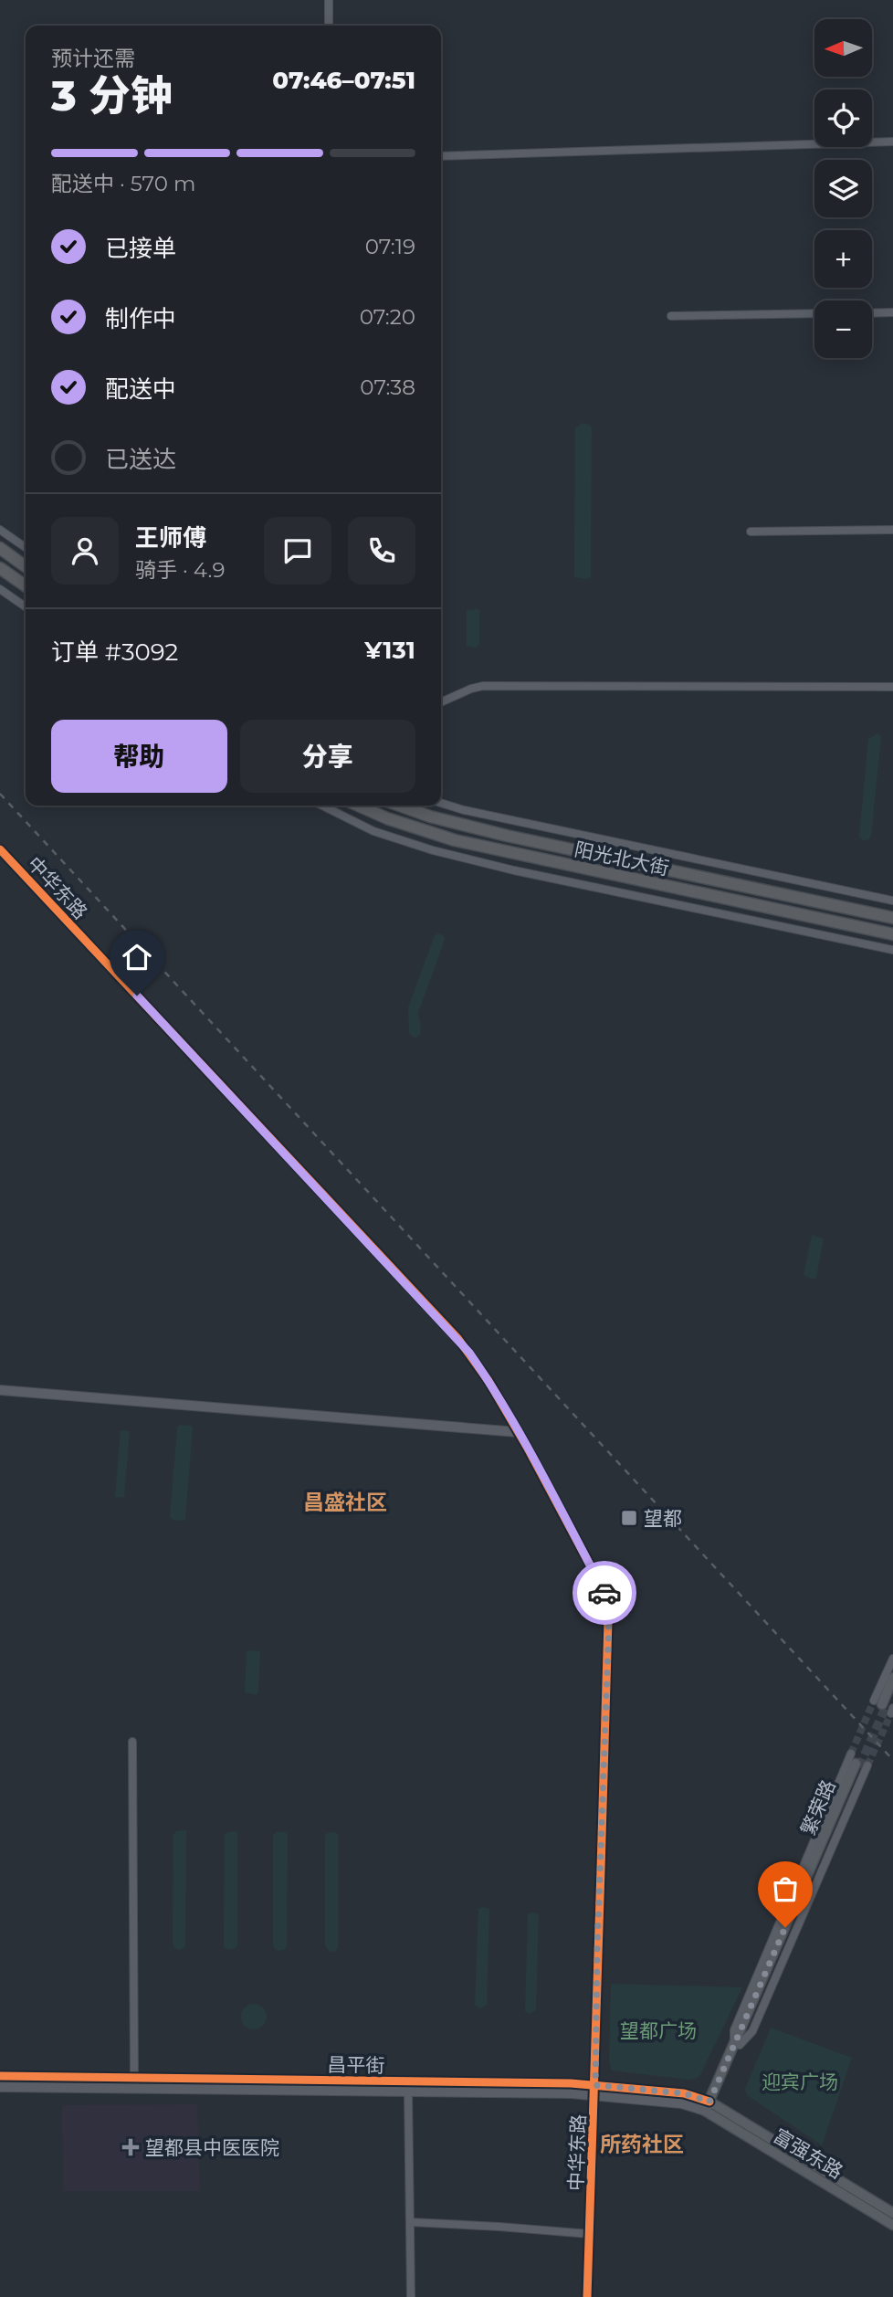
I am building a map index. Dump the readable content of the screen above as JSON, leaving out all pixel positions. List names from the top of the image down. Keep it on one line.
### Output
{"streets":{"highway":["阳光北大街"],"main road":["繁荣路","富强东路"],"street":["中华东路","昌平街"]},"crossings":[["中华东路","昌平街"],["繁荣路","昌平街"],["繁荣路","富强东路"],["昌平街","富强东路"]],"districts":["昌盛社区","所药社区"],"parks":["望都广场","迎宾广场"],"places":{"transit":["望都"],"health":["望都县中医医院"]},"north":"left","page":{"map_buttons":["+","−"],"heading":["3 分钟","预计还需","07:46–07:51"],"panel":["王师傅","骑手 · 4.9","订单 #3092","¥131"],"bar":"配送中 · 570 m","list":[["已接单","07:19"],["制作中","07:20"],["配送中","07:38"],"已送达"],"buttons":["帮助","分享"]}}
